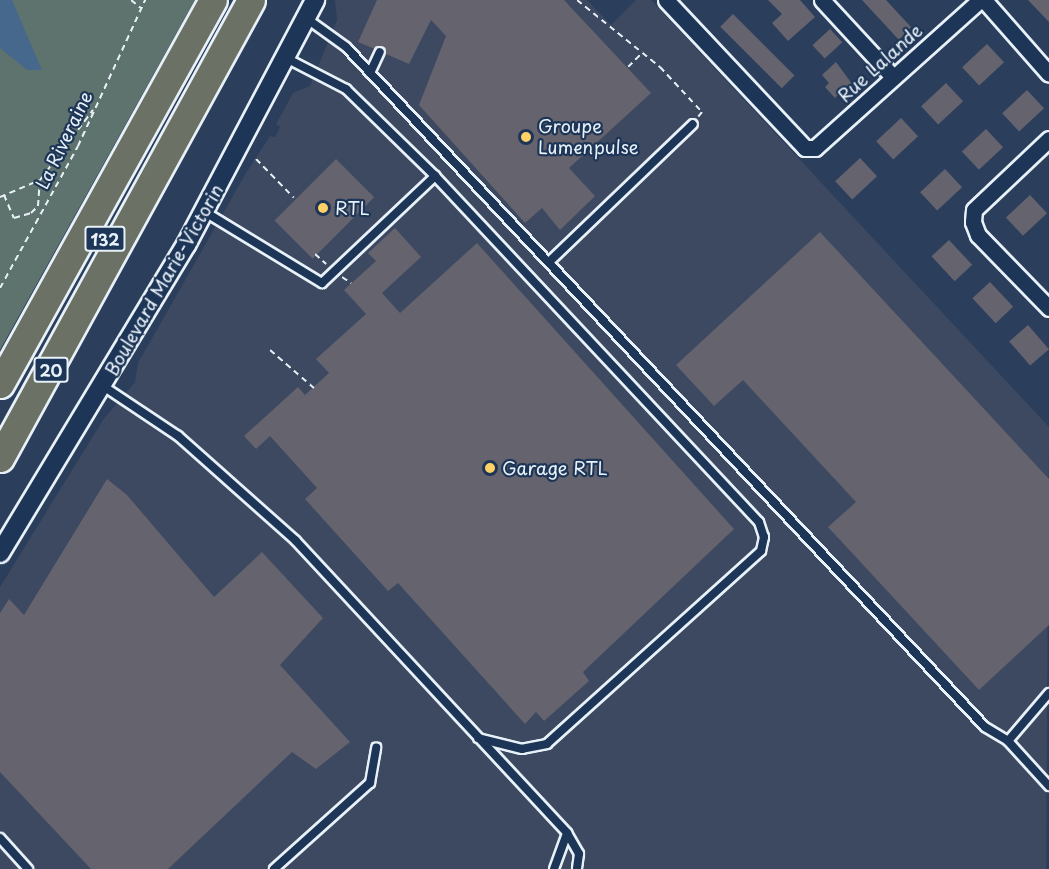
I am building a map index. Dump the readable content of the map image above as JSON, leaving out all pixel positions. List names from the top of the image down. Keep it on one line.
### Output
{"streets":{"highway":["132","20"],"street":["Rue Lalande","Boulevard Marie-Victorin"],"path":["La Riveraine"]},"places":["Groupe Lumenpulse","RTL","Garage RTL"]}
